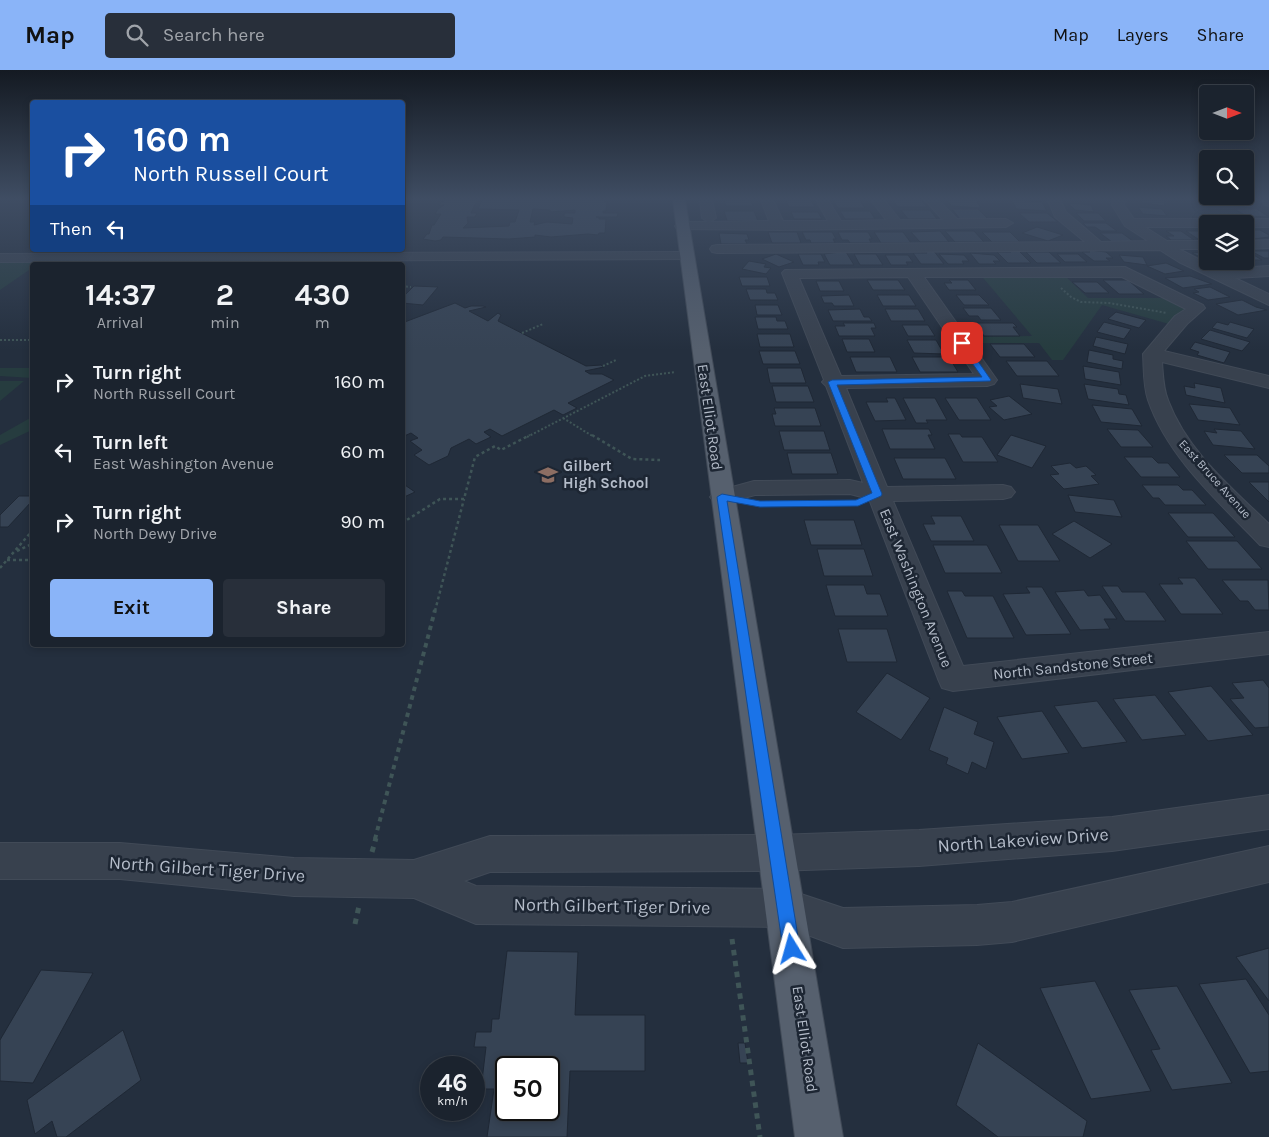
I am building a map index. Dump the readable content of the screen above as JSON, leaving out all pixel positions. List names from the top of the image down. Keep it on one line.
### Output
{"streets":{"main road":["East Elliot Road"],"street":["East Bruce Avenue","East Washington Avenue","North Sandstone Street","North Lakeview Drive","North Gilbert Tiger Drive"]},"crossings":[["East Elliot Road","North Lakeview Drive"],["East Elliot Road","North Gilbert Tiger Drive"],["East Washington Avenue","North Sandstone Street"],["North Lakeview Drive","North Gilbert Tiger Drive"]],"places":{"school or university":["Gilbert High School"]},"north":"right","page":{"header":"Map","search":"Search here","nav":["Map","Layers","Share"],"turn":["160 m","North Russell Court"],"then":"Then","eta":["14:37","Arrival","2","min","430","m"],"list":[{"name":"Turn right","note":"North Russell Court","value":"160 m"},{"name":"Turn left","note":"East Washington Avenue","value":"60 m"},{"name":"Turn right","note":"North Dewy Drive","value":"90 m"}],"buttons":["Exit","Share"],"speed":"46 km/h","limit":"50"}}
